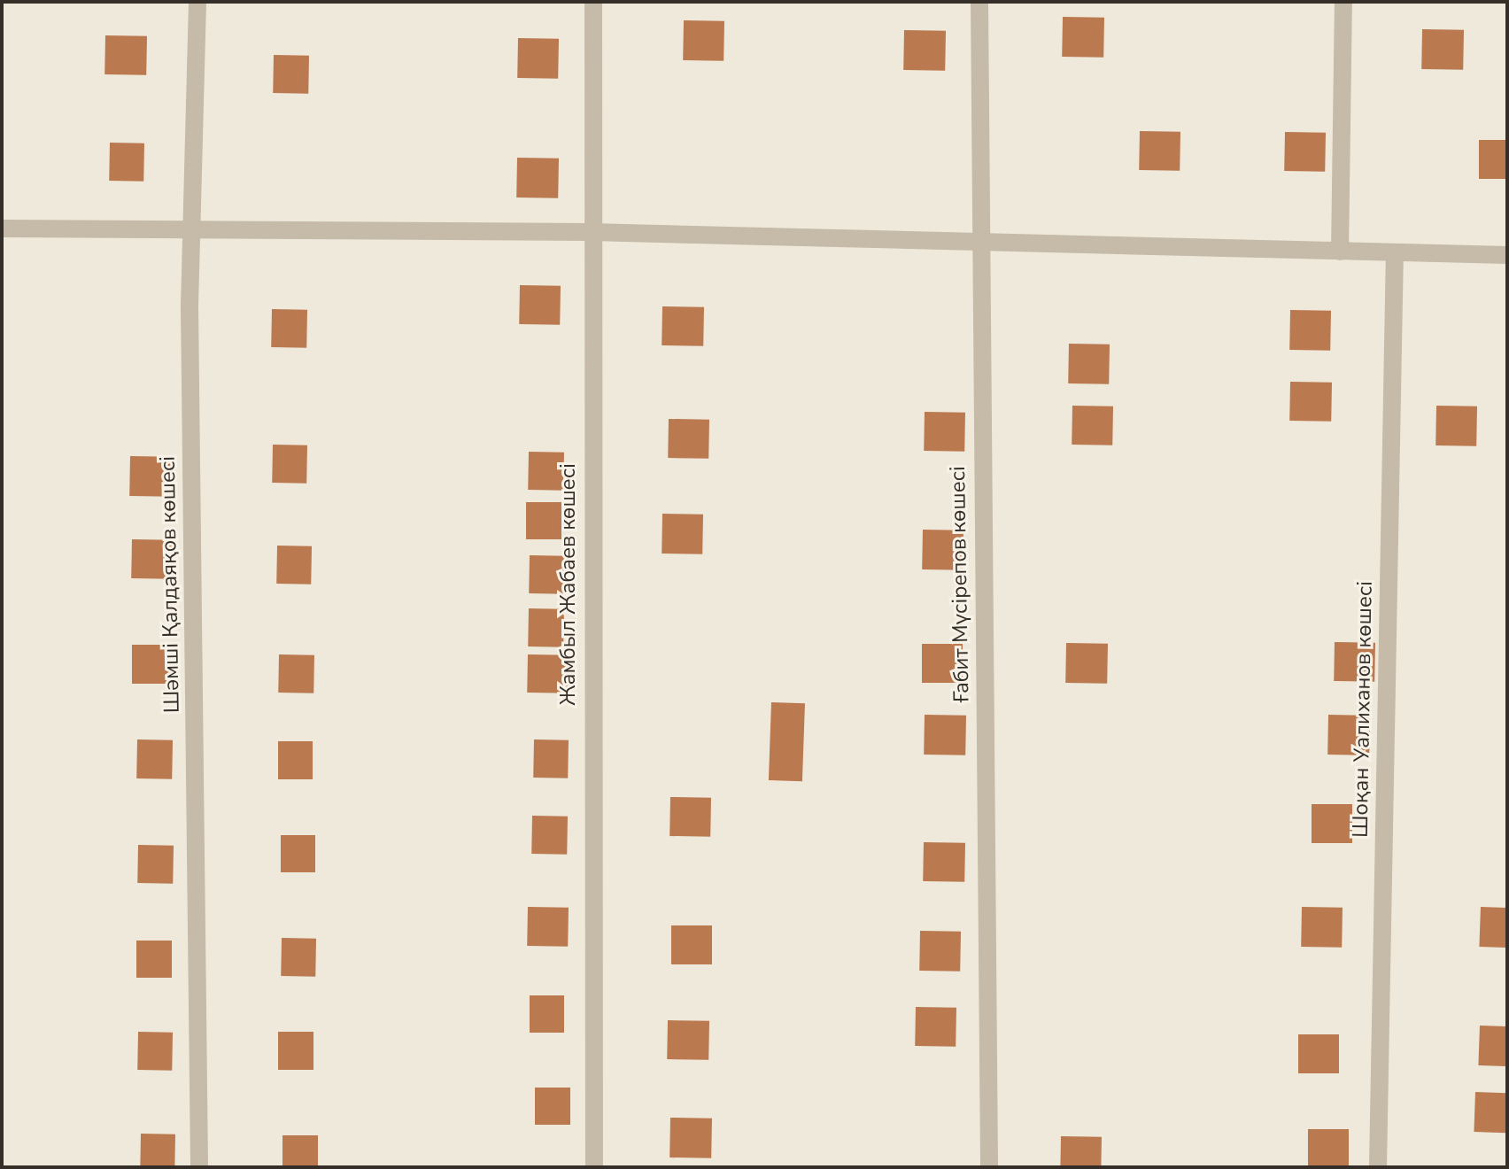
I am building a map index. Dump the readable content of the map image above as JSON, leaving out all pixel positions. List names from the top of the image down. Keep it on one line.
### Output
{"streets":{"street":["Шәмші Қалдаяқов көшесі","Жамбыл Жабаев көшесі","Ғабит Мүсірепов көшесі","Шоқан Уалиханов көшесі"]}}
